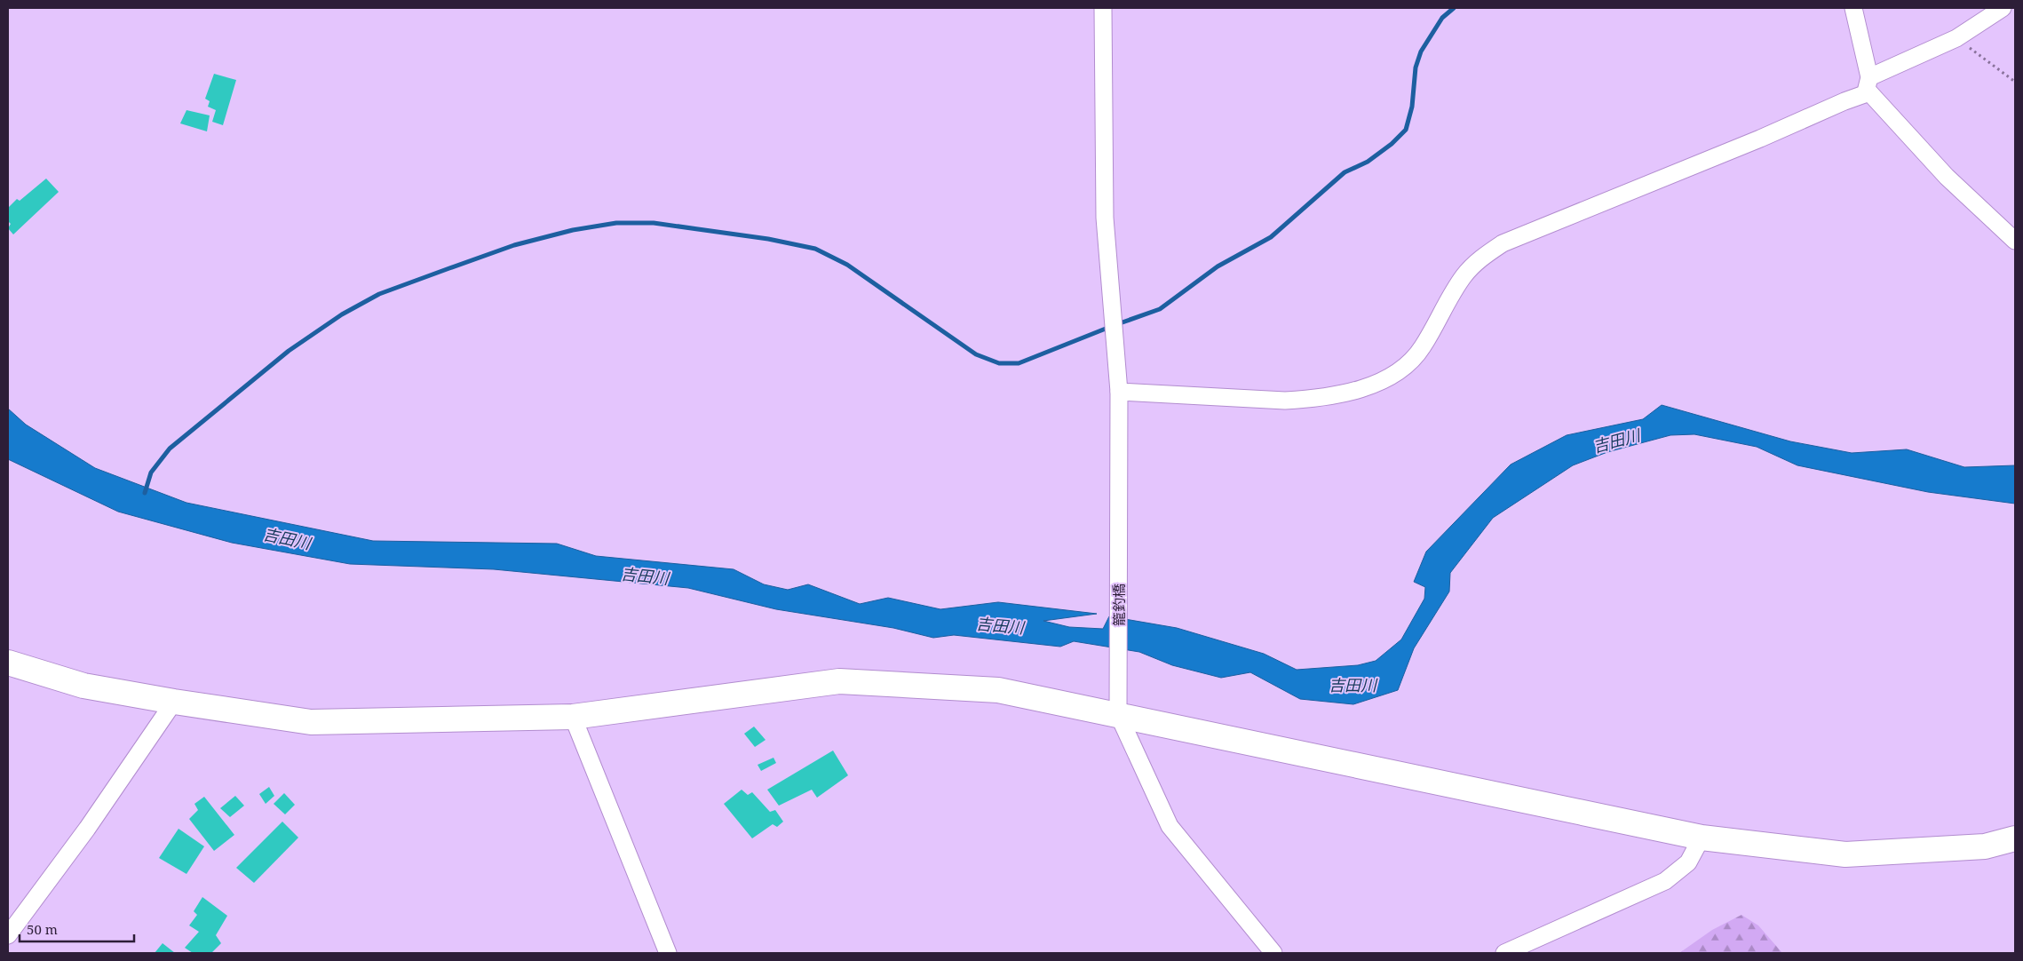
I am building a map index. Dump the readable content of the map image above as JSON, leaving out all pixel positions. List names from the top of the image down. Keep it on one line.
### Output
{"streets":{"street":["籠釣橋"]},"water":["吉田川"],"scale_bar":"50 m"}
